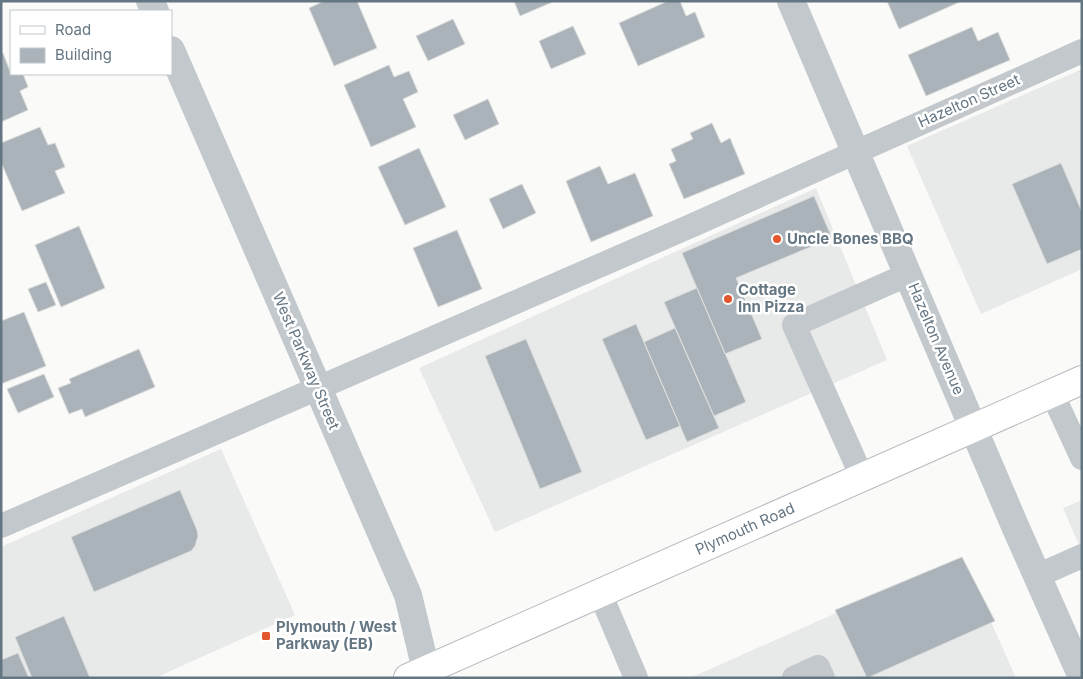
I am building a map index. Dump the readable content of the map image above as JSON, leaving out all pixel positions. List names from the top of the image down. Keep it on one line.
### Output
{"streets":{"main road":["Plymouth Road"],"street":["Hazelton Avenue","West Parkway Street"],"lane":["Hazelton Street"]},"crossings":[["Hazelton Street","Hazelton Avenue"],["Hazelton Street","West Parkway Street"],["Hazelton Avenue","Plymouth Road"],["West Parkway Street","Plymouth Road"]],"places":{"other":["Uncle Bones BBQ","Cottage Inn Pizza"],"transit":["Plymouth / West Parkway (EB)"]},"legend":["Road","Building"]}
